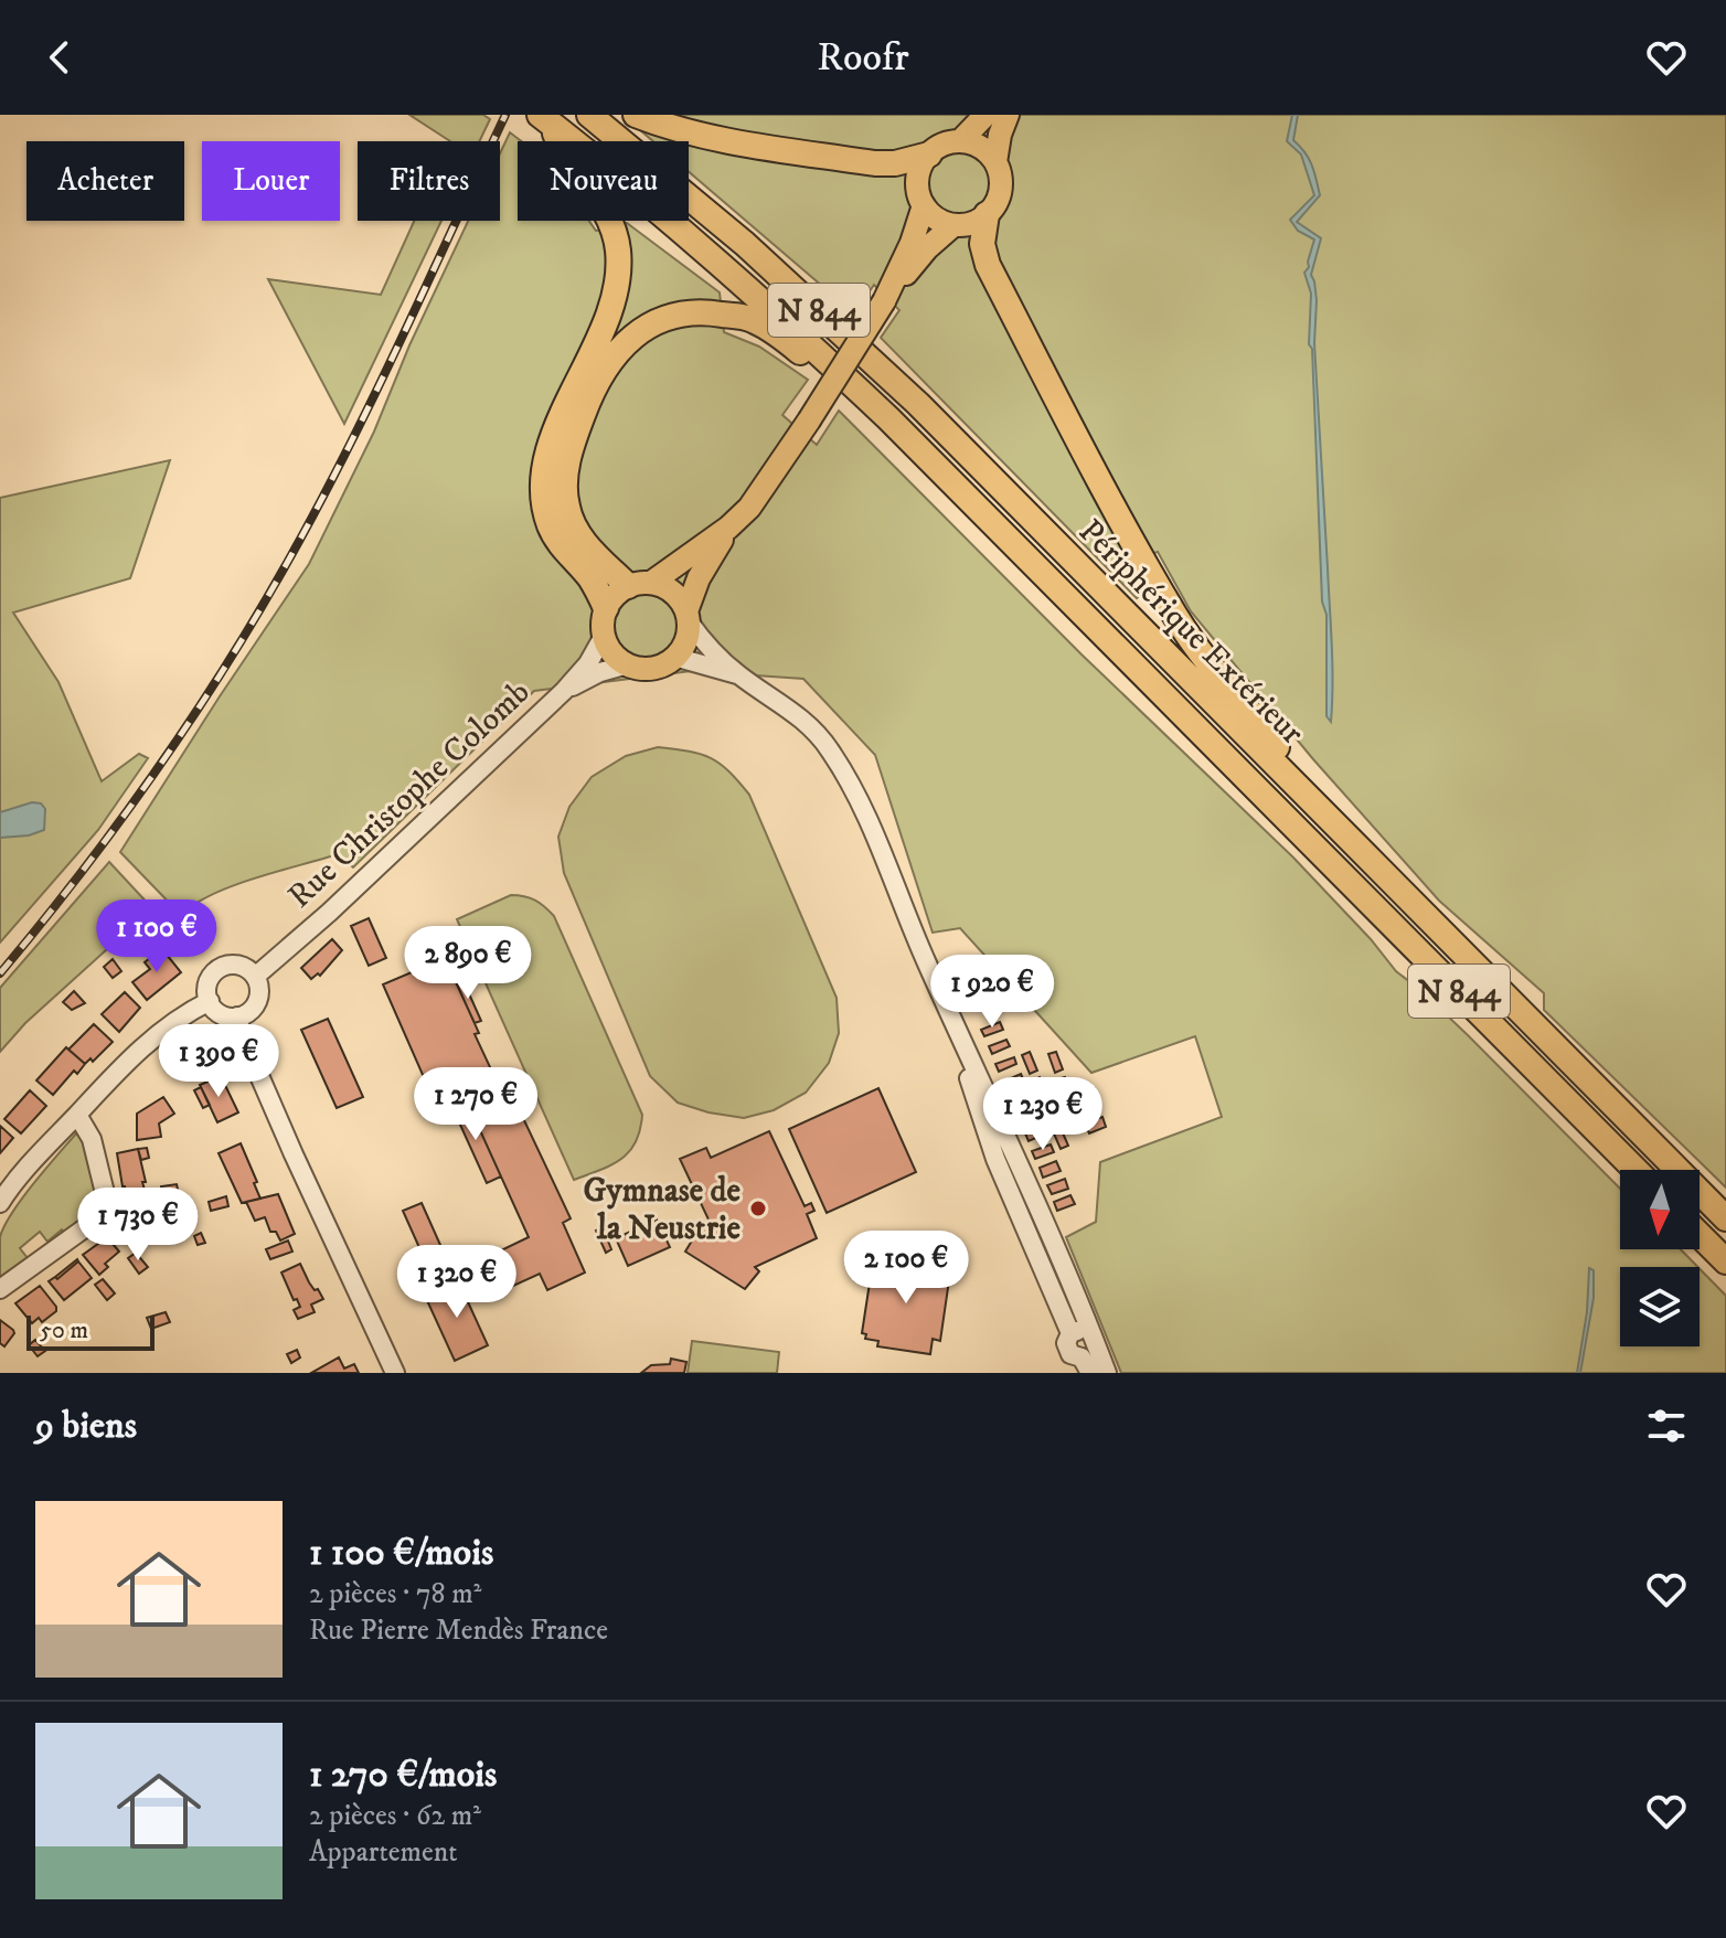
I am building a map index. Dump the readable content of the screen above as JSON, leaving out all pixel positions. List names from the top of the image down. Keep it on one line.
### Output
{"streets":{"highway":["N 844","Périphérique Extérieur"],"street":["Rue Christophe Colomb"]},"places":["Gymnase de la Neustrie"],"scale_bar":"50 m","north":"bottom","page":{"header":"Roofr","chip":["Acheter","Louer","Filtres","Nouveau"],"price":["1 100 €","2 890 €","1 920 €","1 390 €","1 270 €","1 230 €","1 730 €","2 100 €","1 320 €"],"scale":"50 m","heading":"9 biens","list":[{"name":"1 100 €/mois","note":"2 pièces · 78 m² · Rue Pierre Mendès France"},{"name":"1 270 €/mois","note":"2 pièces · 62 m² · Appartement"}]}}
